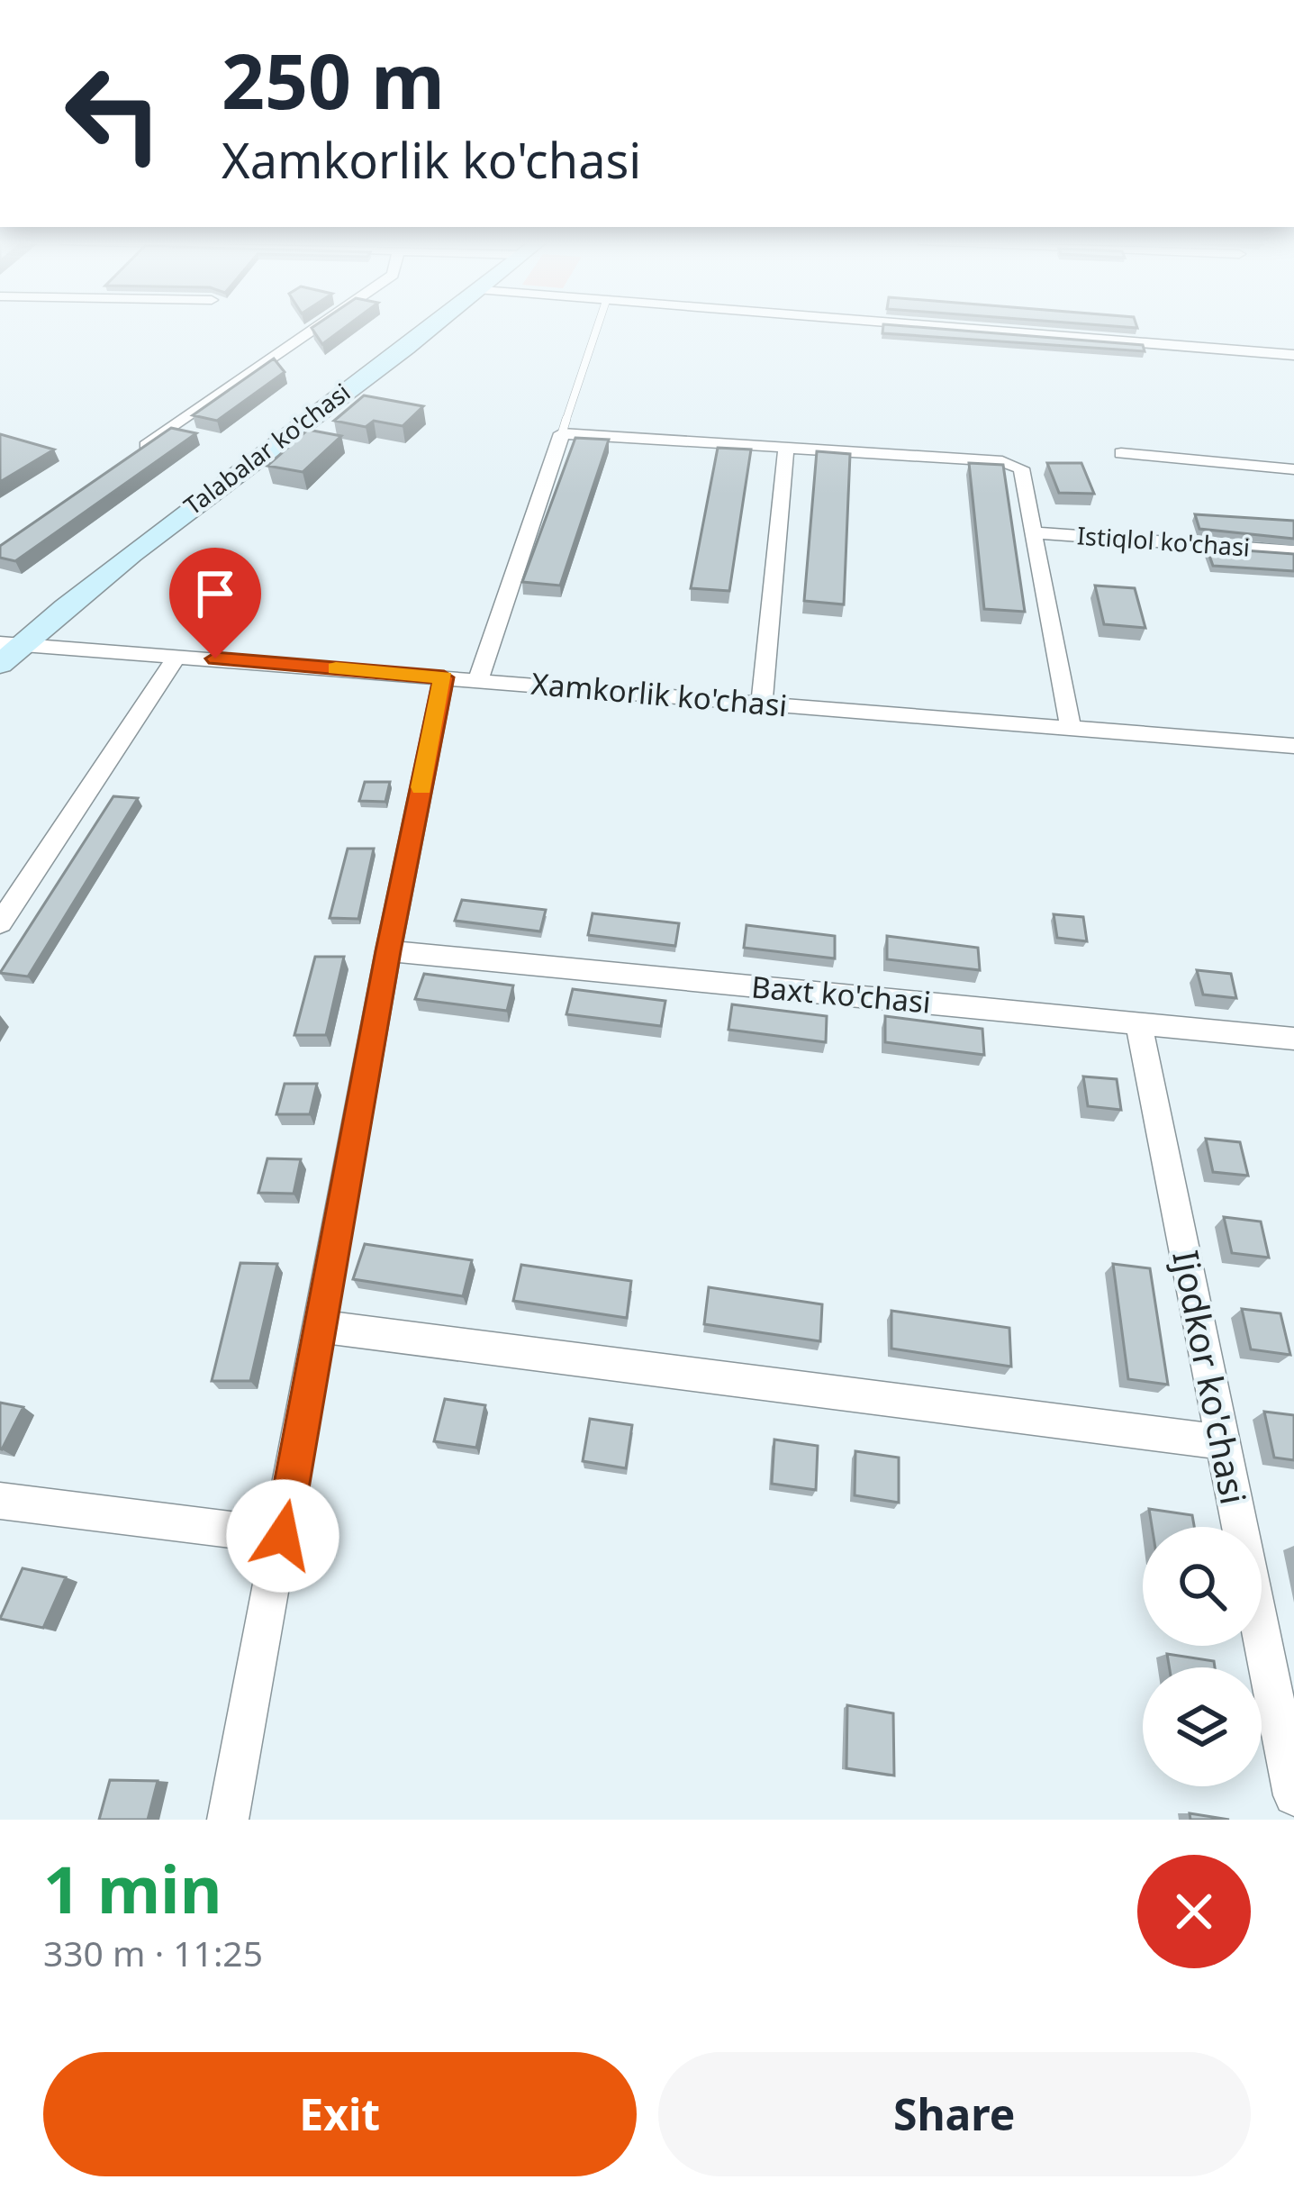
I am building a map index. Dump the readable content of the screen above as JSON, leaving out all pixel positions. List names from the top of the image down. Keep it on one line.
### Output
{"streets":{"street":["Talabalar ko'chasi","Istiqlol ko'chasi","Xamkorlik ko'chasi","Baxt ko'chasi","Ijodkor ko'chasi"]},"crossings":[["Talabalar ko'chasi","Xamkorlik ko'chasi"],["Baxt ko'chasi","Ijodkor ko'chasi"]],"page":{"turn":["250 m","Xamkorlik ko'chasi"],"heading":["1 min","330 m · 11:25"],"buttons":["Exit","Share"]}}
